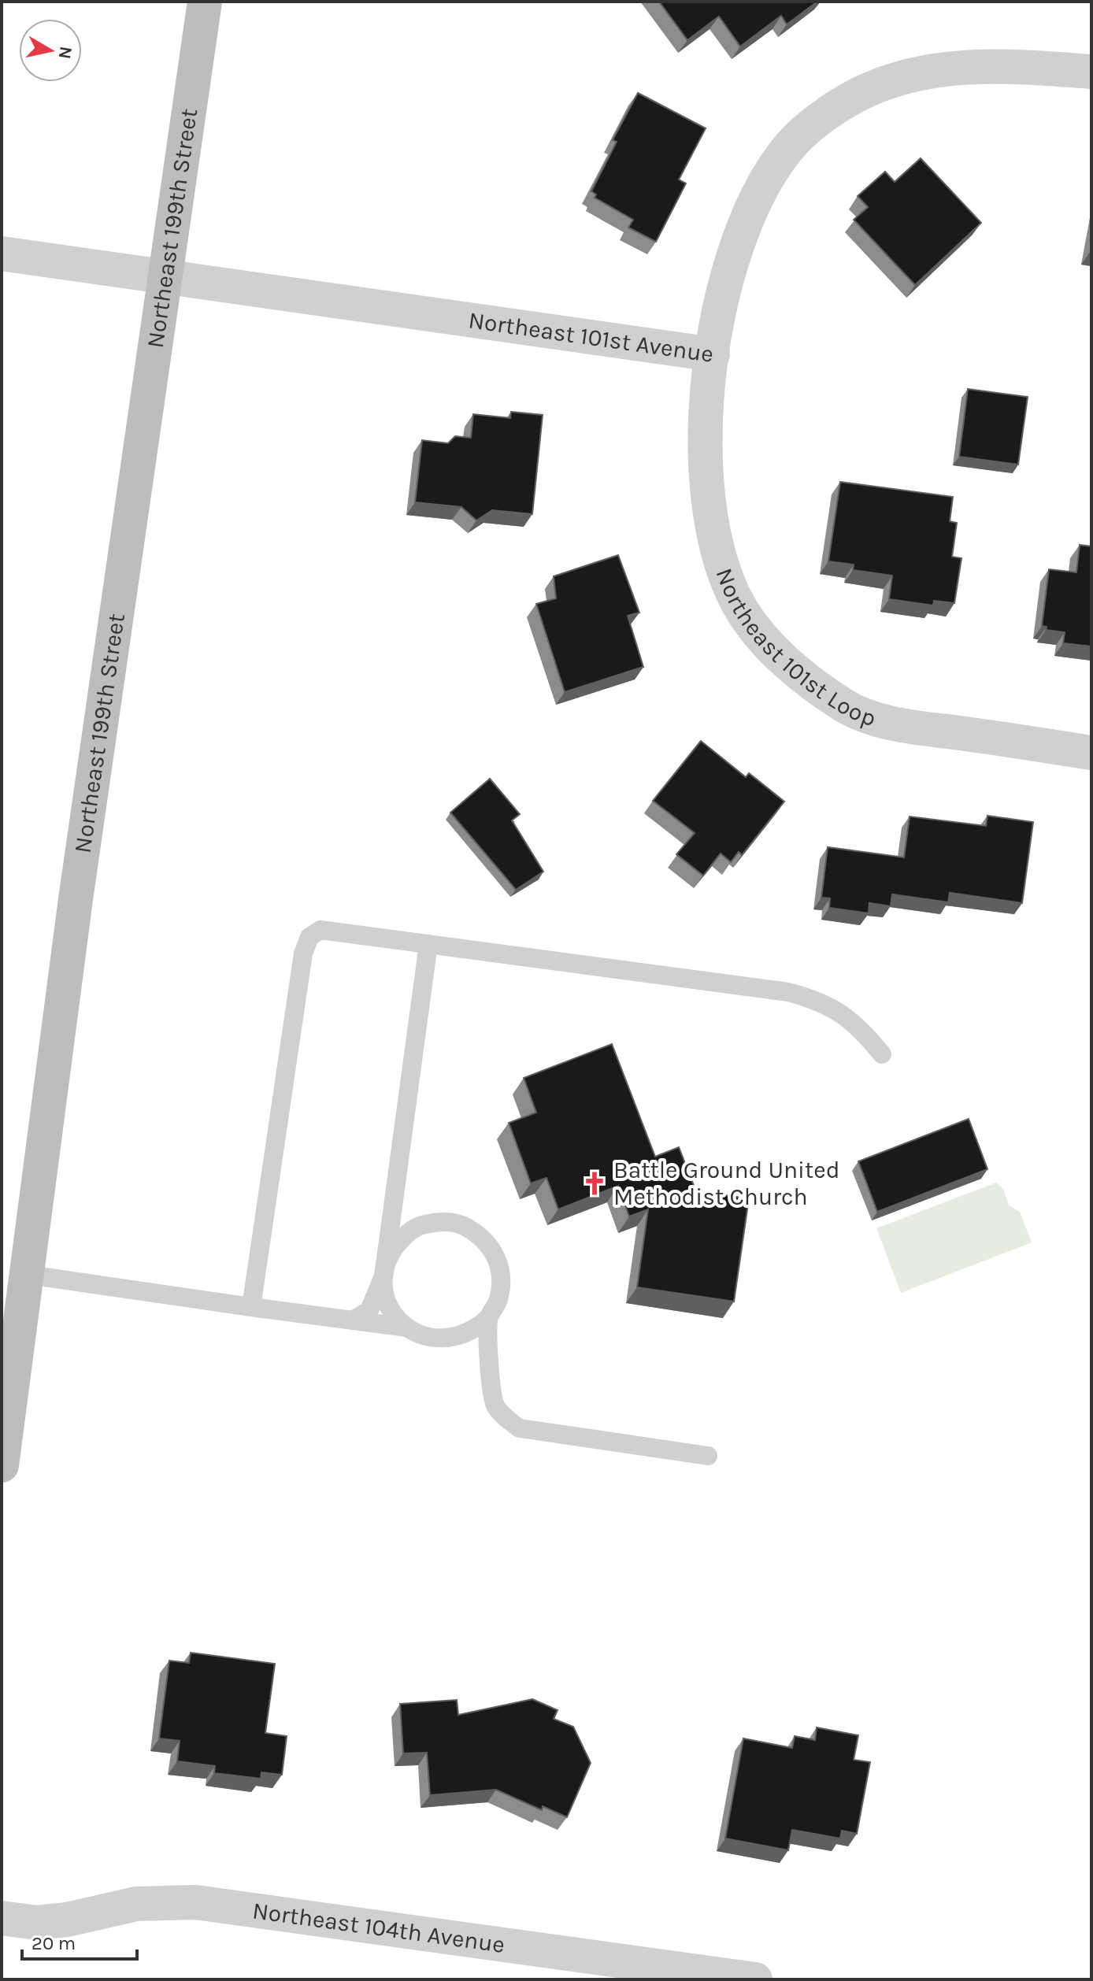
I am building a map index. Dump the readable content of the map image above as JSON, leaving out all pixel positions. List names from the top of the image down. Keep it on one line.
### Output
{"streets":{"main road":["Northeast 199th Street"],"street":["Northeast 101st Avenue","Northeast 101st Loop","Northeast 104th Avenue"]},"crossings":[["Northeast 199th Street","Northeast 101st Avenue"],["Northeast 101st Avenue","Northeast 101st Loop"]],"places":{"church":["Battle Ground United Methodist Church"]},"scale_bar":"20 m","north":"right"}
